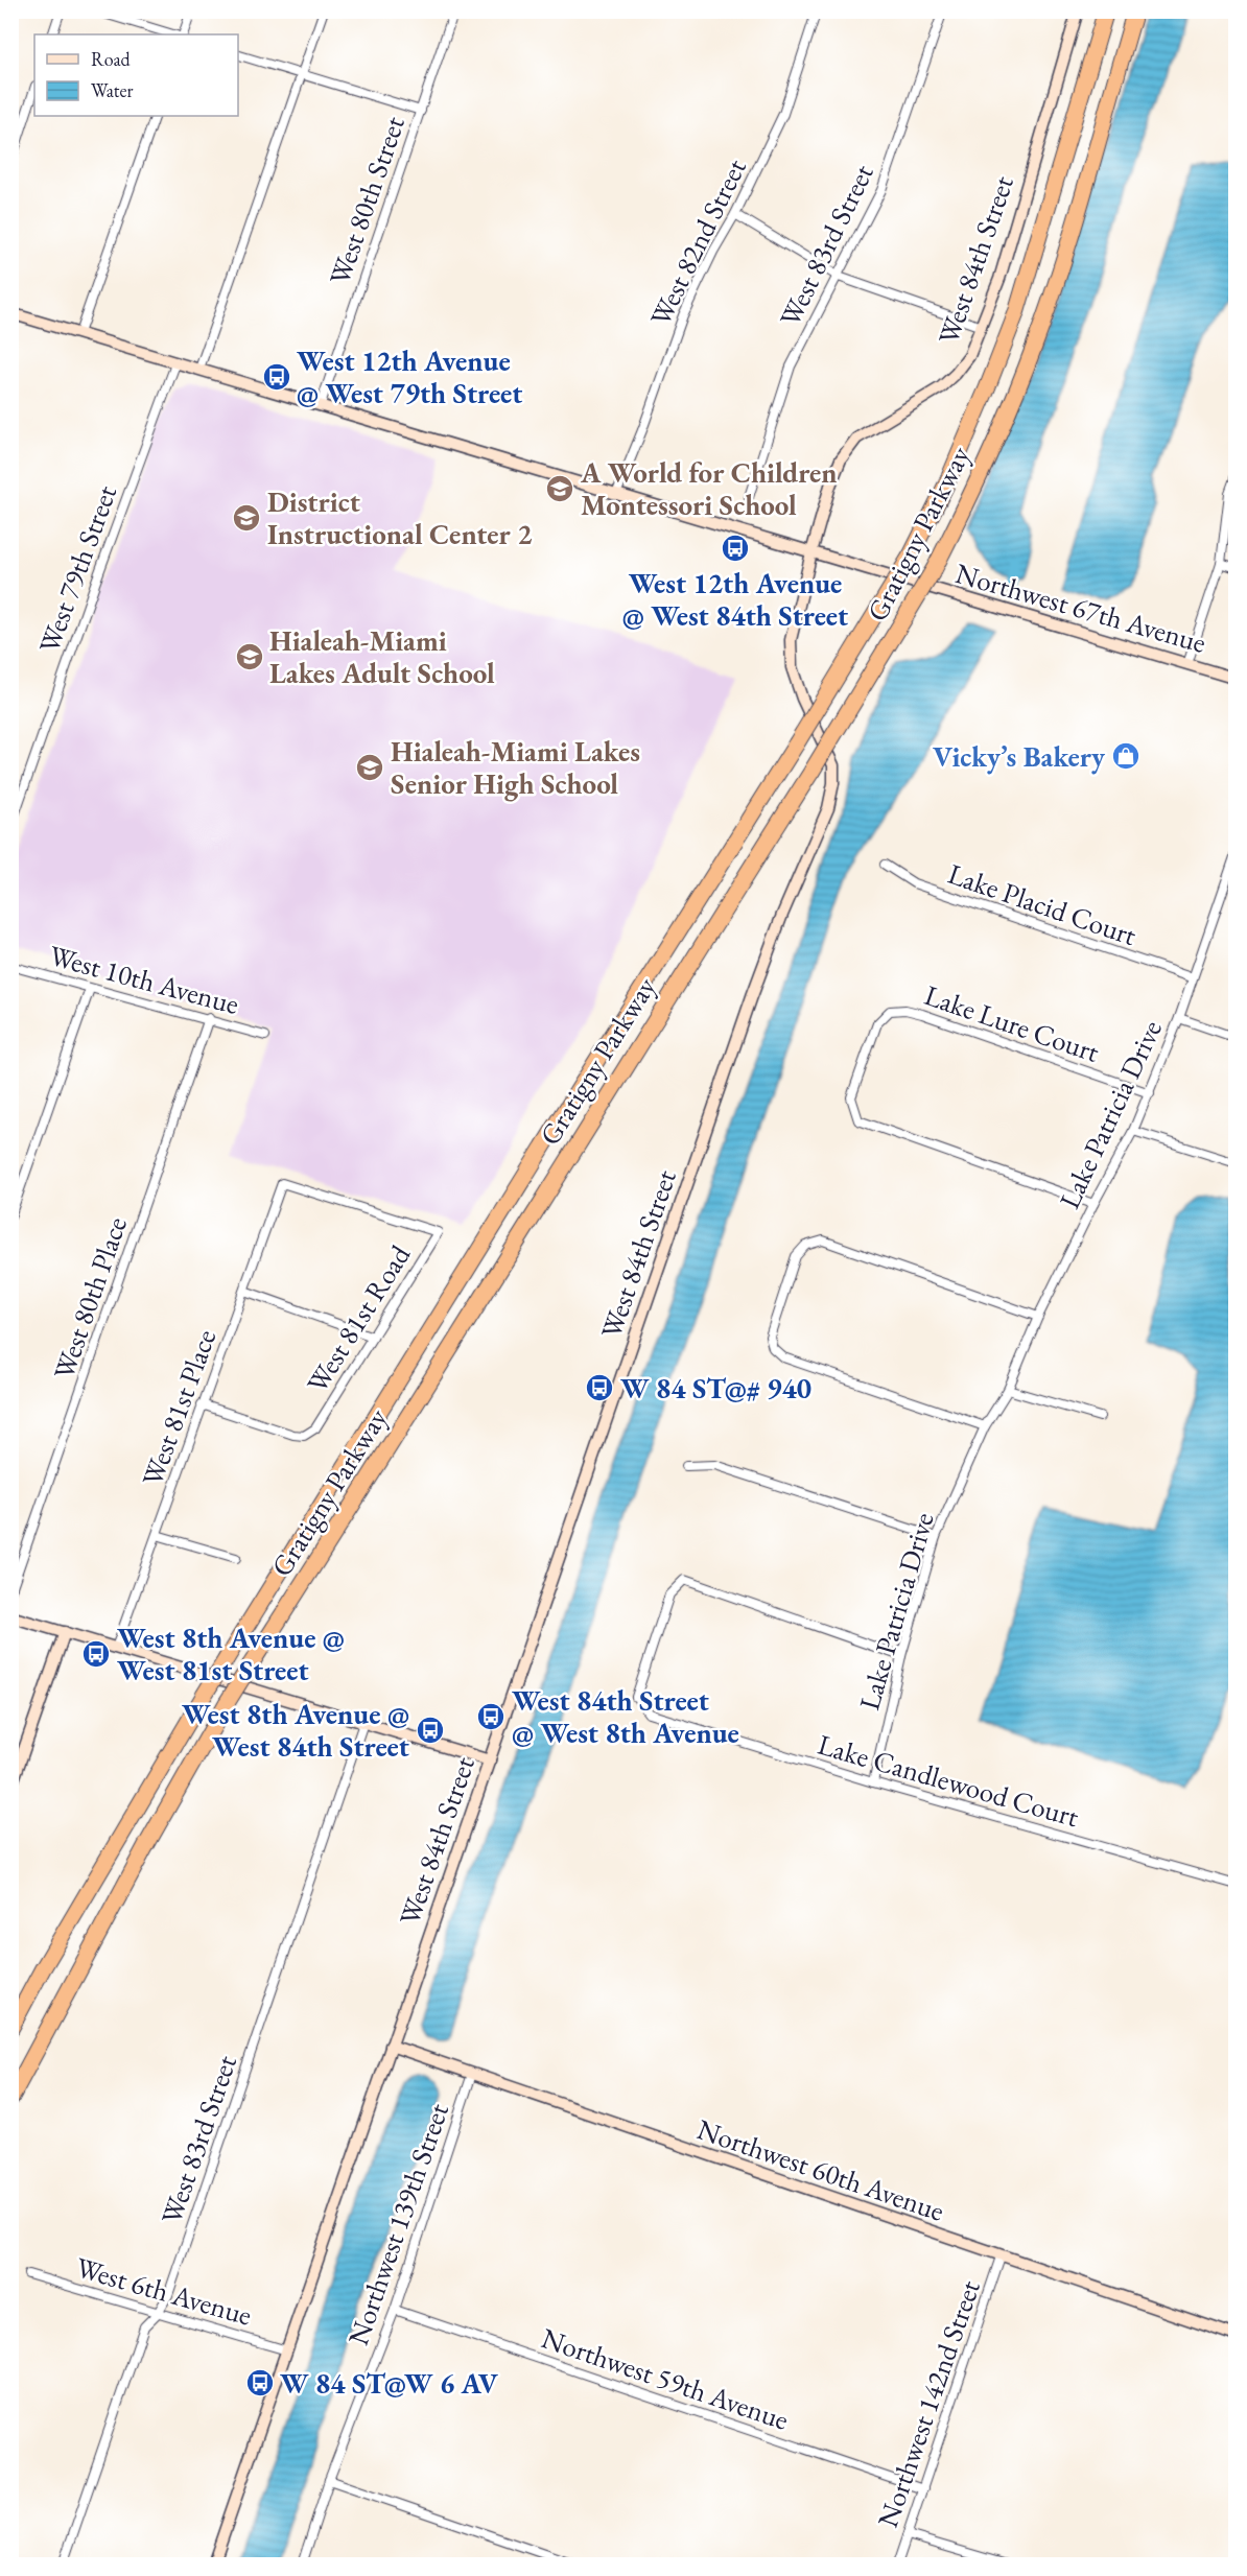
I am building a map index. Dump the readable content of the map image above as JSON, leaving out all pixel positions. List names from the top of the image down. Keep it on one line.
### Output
{"streets":{"highway":["Gratigny Parkway"],"street":["West 80th Street","West 82nd Street","West 83rd Street","West 84th Street","West 79th Street","Northwest 67th Avenue","Lake Placid Court","West 10th Avenue","Lake Lure Court","Lake Patricia Drive","West 80th Place","West 81st Road","West 81st Place","Lake Candlewood Court","Northwest 60th Avenue","Northwest 139th Street","West 6th Avenue","Northwest 59th Avenue","Northwest 142nd Street"]},"crossings":[["West 80th Street","Northwest 67th Avenue"],["West 82nd Street","Northwest 67th Avenue"],["West 83rd Street","West 6th Avenue"],["West 84th Street","Northwest 67th Avenue"],["West 84th Street","Northwest 60th Avenue"],["West 84th Street","West 6th Avenue"],["West 79th Street","Northwest 67th Avenue"],["Lake Placid Court","Lake Patricia Drive"],["West 10th Avenue","West 80th Place"],["Lake Lure Court","Lake Patricia Drive"],["Lake Patricia Drive","Lake Candlewood Court"],["West 81st Road","West 81st Place"],["Northwest 60th Avenue","Northwest 139th Street"],["Northwest 60th Avenue","Northwest 142nd Street"],["Northwest 139th Street","Northwest 59th Avenue"],["Northwest 59th Avenue","Northwest 142nd Street"]],"places":{"bus stop":["West 12th Avenue @ West 79th Street","West 12th Avenue @ West 84th Street","W 84 ST@# 940","West 8th Avenue @ West 81st Street","West 84th Street @ West 8th Avenue","West 8th Avenue @ West 84th Street","W 84 ST@W 6 AV"],"school or university":["A World for Children Montessori School","District Instructional Center 2","Hialeah-Miami Lakes Adult School","Hialeah-Miami Lakes Senior High School"],"shop":["Vicky’s Bakery"]},"legend":["Road","Water"]}
